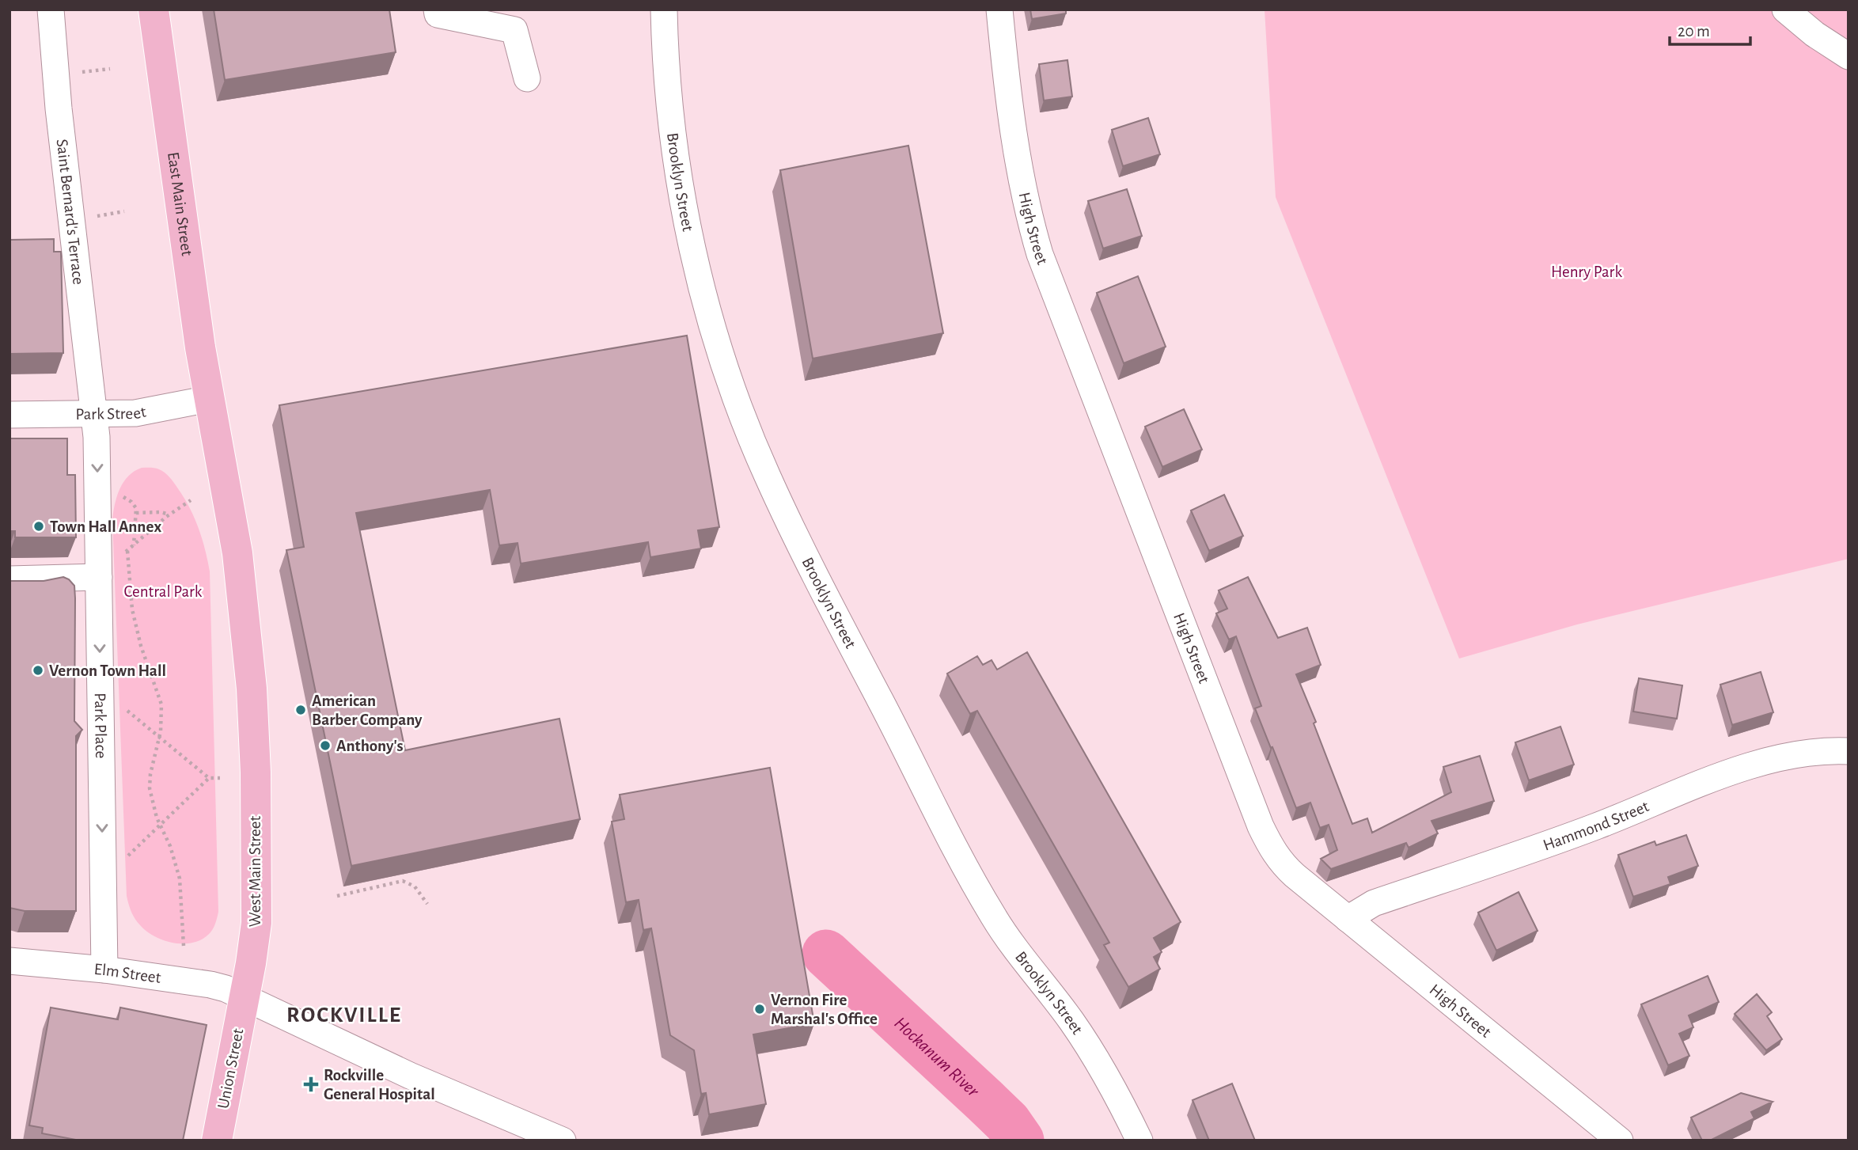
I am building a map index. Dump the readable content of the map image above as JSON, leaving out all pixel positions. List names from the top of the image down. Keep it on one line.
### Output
{"streets":{"main road":["East Main Street","West Main Street","Union Street"],"street":["Brooklyn Street","Saint Bernard's Terrace","High Street","Park Street","Park Place","Hammond Street","Elm Street"]},"crossings":[["East Main Street","Park Street"],["East Main Street","West Main Street"],["Saint Bernard's Terrace","Park Street"],["Saint Bernard's Terrace","Park Place"],["High Street","Hammond Street"],["Park Street","Park Place"],["Park Street","West Main Street"],["Park Place","Elm Street"],["West Main Street","Elm Street"],["West Main Street","Union Street"],["Elm Street","Union Street"]],"one_way":["Park Place"],"districts":["ROCKVILLE"],"water":["Hockanum River"],"parks":["Henry Park","Central Park"],"places":{"other":["Town Hall Annex","Vernon Town Hall","American Barber Company","Anthony's","Vernon Fire Marshal's Office"],"health":["Rockville General Hospital"]},"scale_bar":"20 m"}
